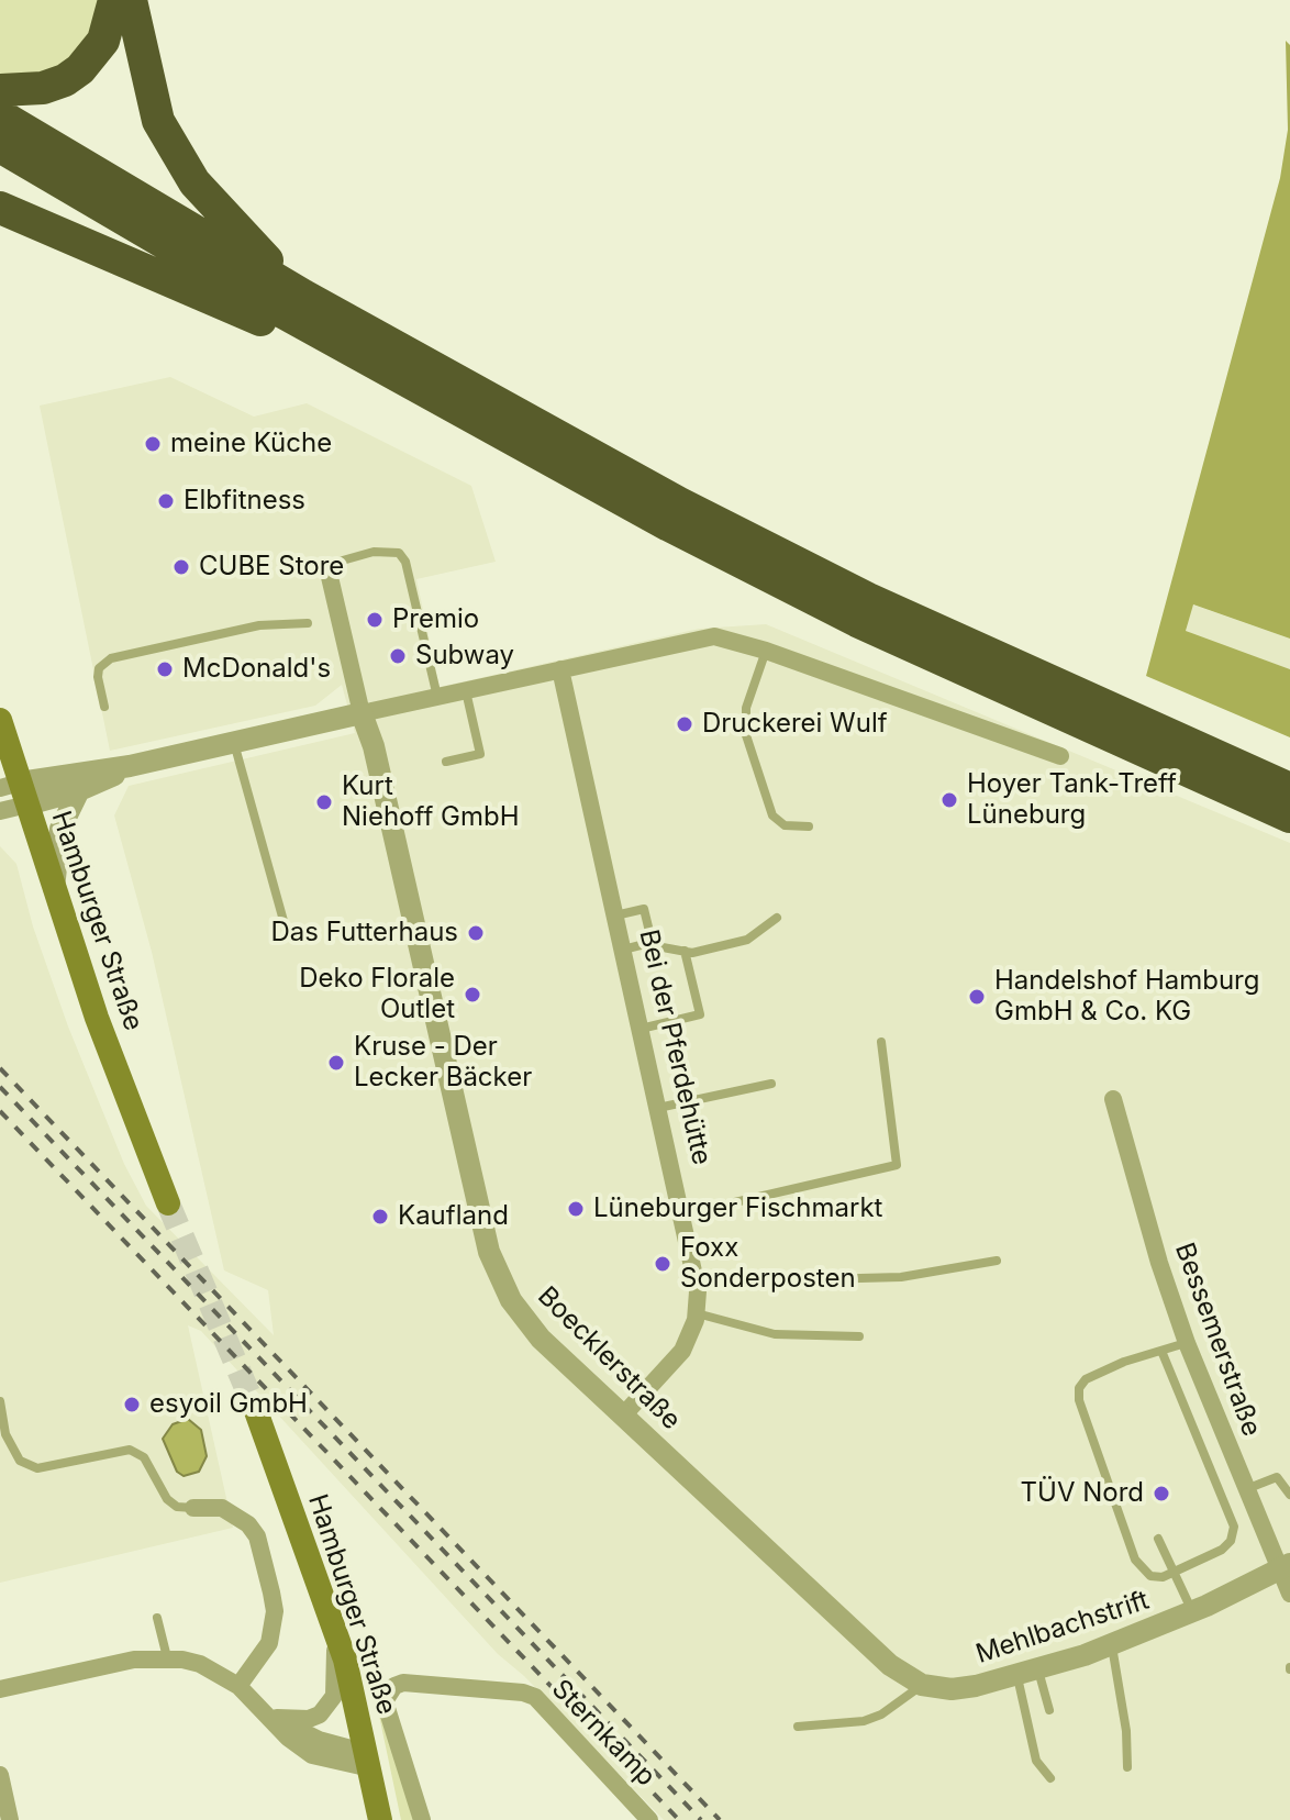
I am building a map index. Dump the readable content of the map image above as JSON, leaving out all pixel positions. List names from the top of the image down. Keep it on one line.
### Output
{"streets":{"main road":["Hamburger Straße"],"street":["Bei der Pferdehütte","Bessemerstraße","Boecklerstraße","Mehlbachstrift","Sternkamp"]},"crossings":[["Bei der Pferdehütte","Boecklerstraße"],["Bessemerstraße","Mehlbachstrift"],["Boecklerstraße","Mehlbachstrift"]],"places":["meine Küche","Elbfitness","CUBE Store","Premio","Subway","McDonald's","Druckerei Wulf","Hoyer Tank-Treff Lüneburg","Kurt Niehoff GmbH","Das Futterhaus","Deko Florale Outlet","Handelshof Hamburg GmbH & Co. KG","Kruse - Der Lecker Bäcker","Lüneburger Fischmarkt","Kaufland","Foxx Sonderposten","esyoil GmbH","TÜV Nord"]}
